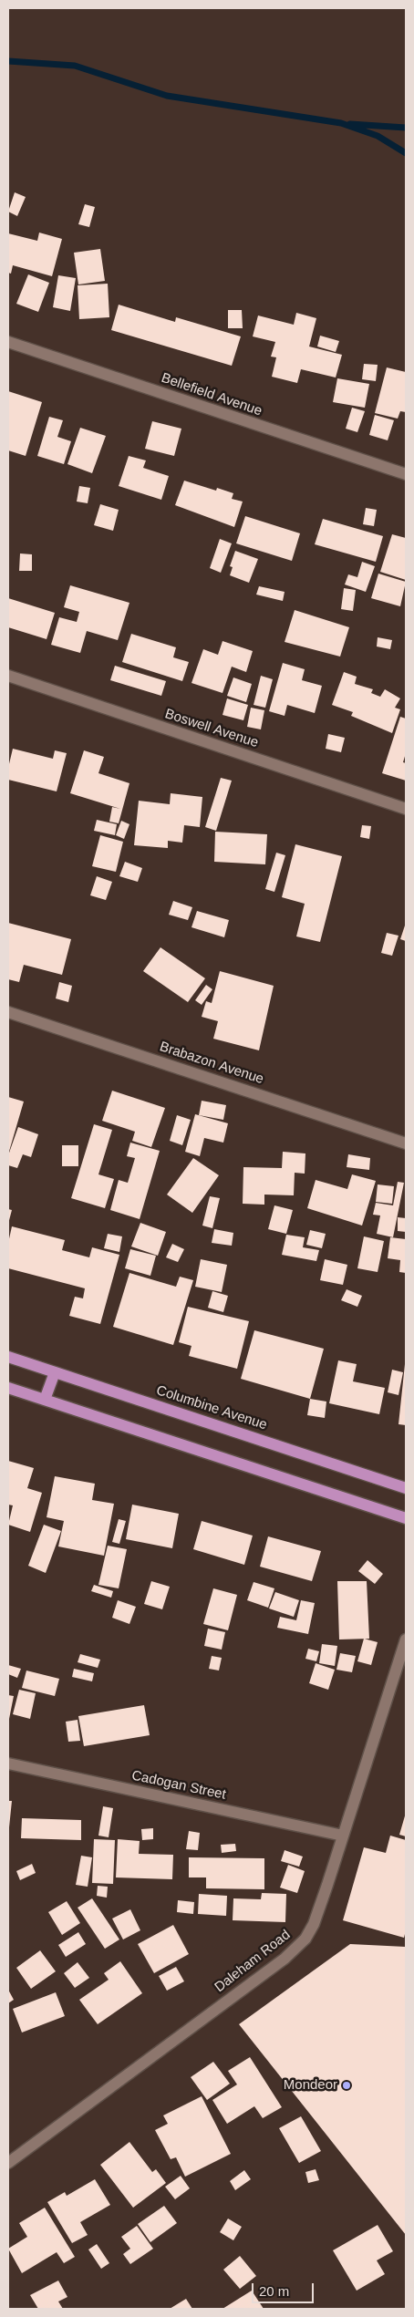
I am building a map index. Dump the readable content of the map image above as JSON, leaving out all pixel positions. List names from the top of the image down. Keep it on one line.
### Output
{"streets":{"main road":["Columbine Avenue"],"street":["Bellefield Avenue","Boswell Avenue","Brabazon Avenue","Cadogan Street","Daleham Road"]},"crossings":[["Cadogan Street","Daleham Road"]],"places":["Mondeor"],"scale_bar":"20 m"}
